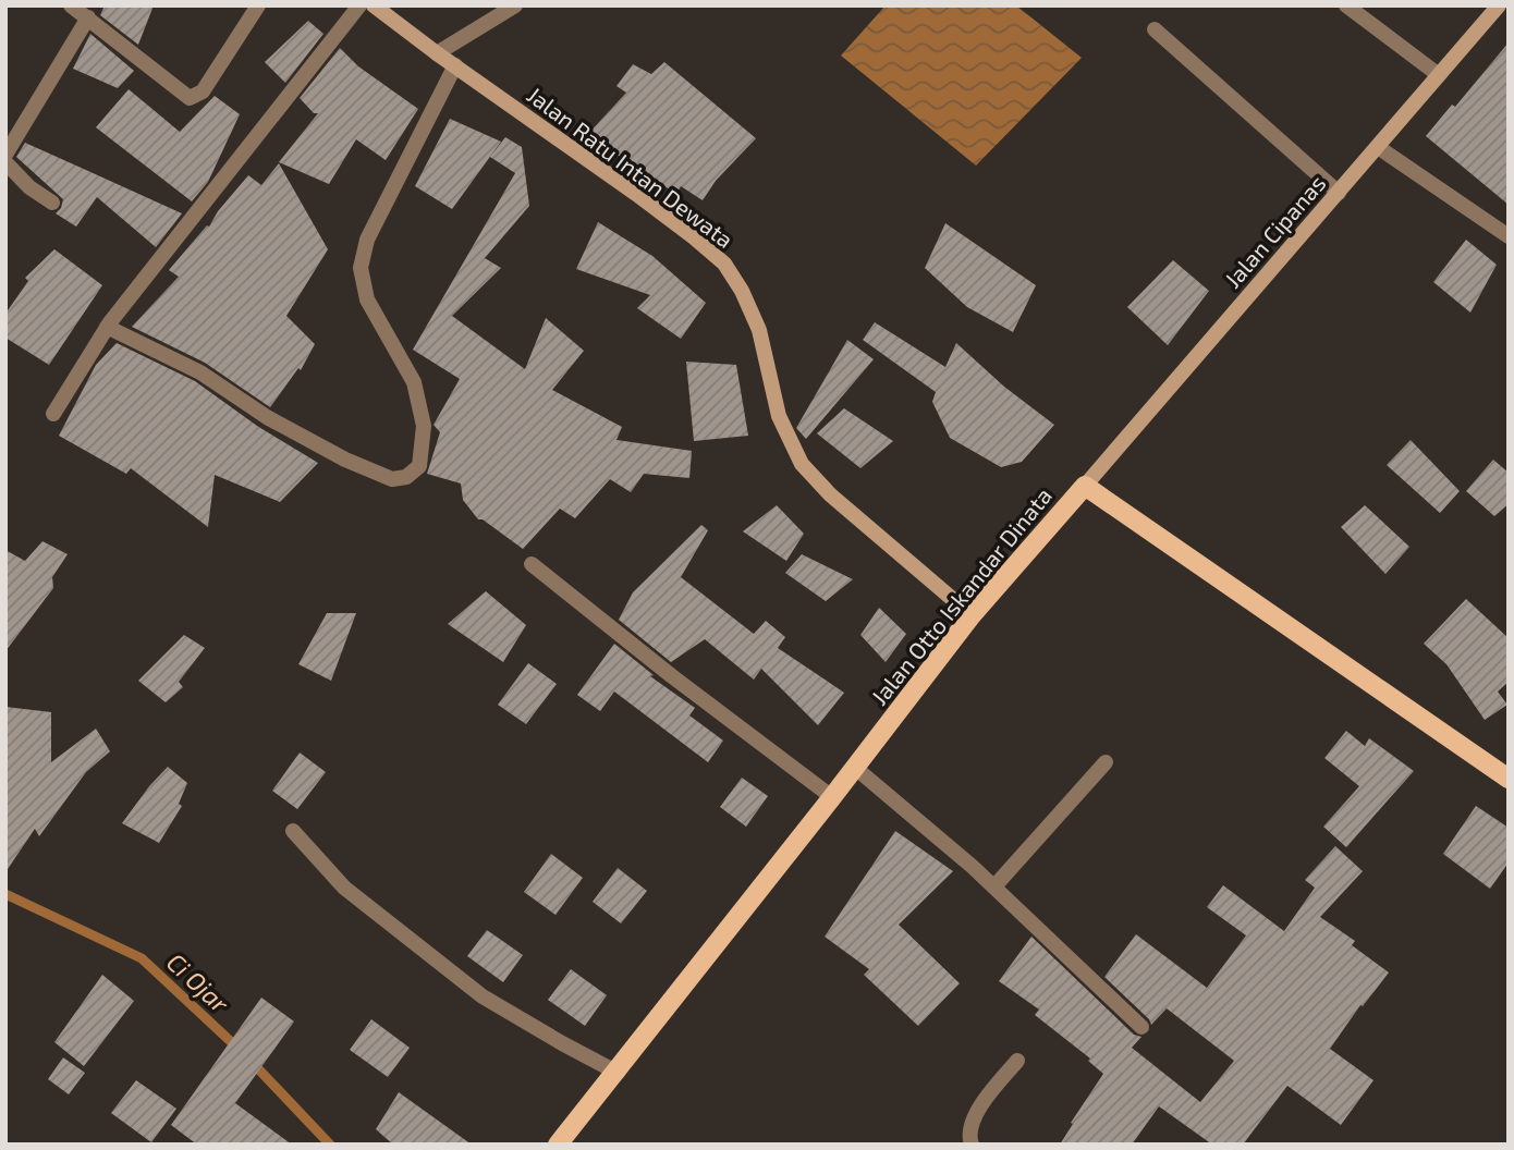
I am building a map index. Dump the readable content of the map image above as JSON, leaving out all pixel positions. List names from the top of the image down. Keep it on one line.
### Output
{"streets":{"main road":["Jalan Otto Iskandar Dinata"],"street":["Jalan Ratu Intan Dewata","Jalan Cipanas"]},"crossings":[["Jalan Ratu Intan Dewata","Jalan Otto Iskandar Dinata"],["Jalan Cipanas","Jalan Otto Iskandar Dinata"]],"water":["Ci Ojar"]}
